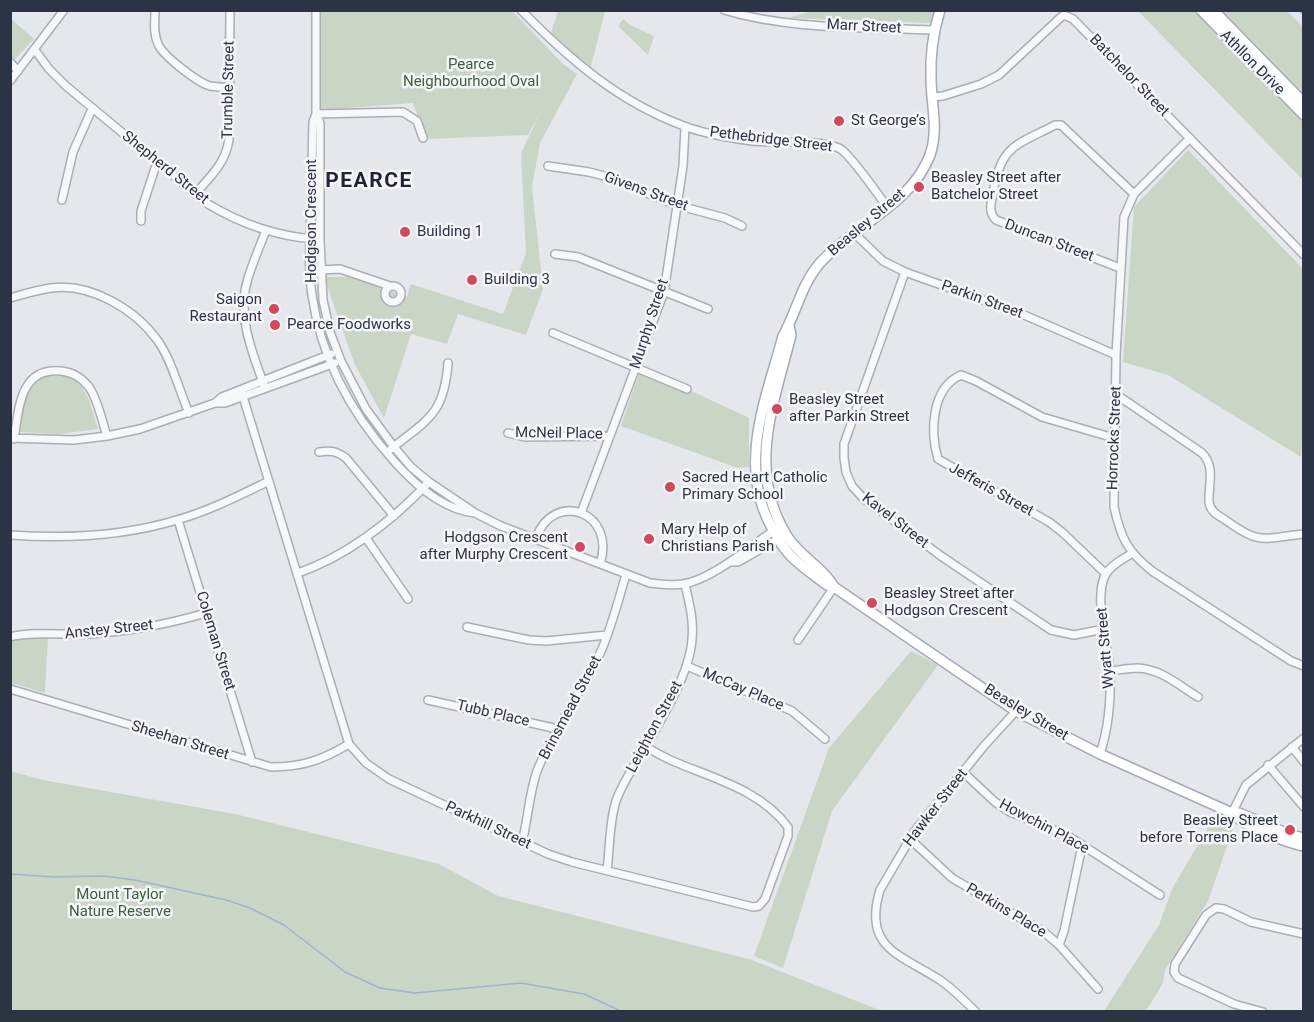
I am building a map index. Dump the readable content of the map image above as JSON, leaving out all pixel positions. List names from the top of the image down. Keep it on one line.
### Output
{"streets":{"main road":["Athllon Drive","Beasley Street"],"street":["Marr Street","Batchelor Street","Trumble Street","Pethebridge Street","Shepherd Street","Givens Street","Hodgson Crescent","Duncan Street","Parkin Street","Murphy Street","McNeil Place","Horrocks Street","Jefferis Street","Kavel Street","Anstey Street","Coleman Street","Wyatt Street","McCay Place","Brinsmead Street","Tubb Place","Leighton Street","Sheehan Street","Hawker Street","Parkhill Street","Howchin Place","Perkins Place"]},"crossings":[["Marr Street","Beasley Street"],["Batchelor Street","Beasley Street"],["Batchelor Street","Horrocks Street"],["Trumble Street","Shepherd Street"],["Pethebridge Street","Beasley Street"],["Pethebridge Street","Murphy Street"],["Shepherd Street","Hodgson Crescent"],["Givens Street","Murphy Street"],["Hodgson Crescent","Beasley Street"],["Hodgson Crescent","Brinsmead Street"],["Hodgson Crescent","Leighton Street"],["Beasley Street","Parkin Street"],["Beasley Street","Wyatt Street"],["Beasley Street","Hawker Street"],["Duncan Street","Horrocks Street"],["Parkin Street","Horrocks Street"],["Parkin Street","Kavel Street"],["Murphy Street","McNeil Place"],["Horrocks Street","Jefferis Street"],["Jefferis Street","Wyatt Street"],["Kavel Street","Wyatt Street"],["Anstey Street","Coleman Street"],["Coleman Street","Sheehan Street"],["McCay Place","Leighton Street"],["Brinsmead Street","Tubb Place"],["Brinsmead Street","Parkhill Street"],["Leighton Street","Parkhill Street"],["Sheehan Street","Parkhill Street"],["Hawker Street","Howchin Place"],["Hawker Street","Perkins Place"]],"districts":["PEARCE"],"parks":["Pearce Neighbourhood Oval","Mount Taylor Nature Reserve"],"places":["St George’s","Beasley Street after Batchelor Street","Building 1","Building 3","Saigon Restaurant","Pearce Foodworks","Beasley Street after Parkin Street","Sacred Heart Catholic Primary School","Mary Help of Christians Parish","Hodgson Crescent after Murphy Crescent","Beasley Street after Hodgson Crescent","Beasley Street before Torrens Place"]}
